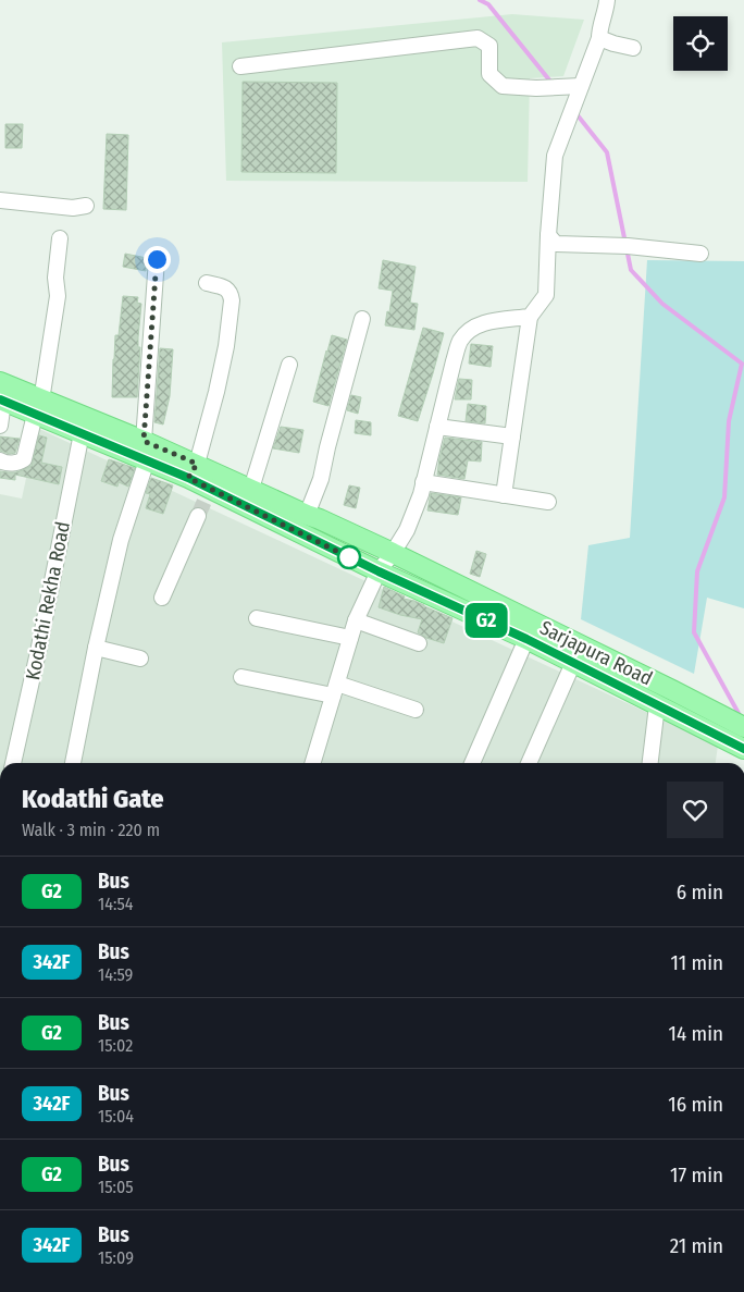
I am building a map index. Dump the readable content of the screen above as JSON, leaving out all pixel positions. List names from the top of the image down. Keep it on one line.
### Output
{"streets":{"main road":["Sarjapura Road"],"street":["Kodathi Rekha Road"]},"crossings":[["Kodathi Rekha Road","Sarjapura Road"]],"lines":["bus line G2"],"page":{"on_map":"G2","heading":["Kodathi Gate","Walk · 3 min · 220 m"],"list":[{"mark":"G2","name":"Bus","note":"14:54","value":"6 min"},{"mark":"342F","name":"Bus","note":"14:59","value":"11 min"},{"mark":"G2","name":"Bus","note":"15:02","value":"14 min"},{"mark":"342F","name":"Bus","note":"15:04","value":"16 min"},{"mark":"G2","name":"Bus","note":"15:05","value":"17 min"},{"mark":"342F","name":"Bus","note":"15:09","value":"21 min"}]}}
